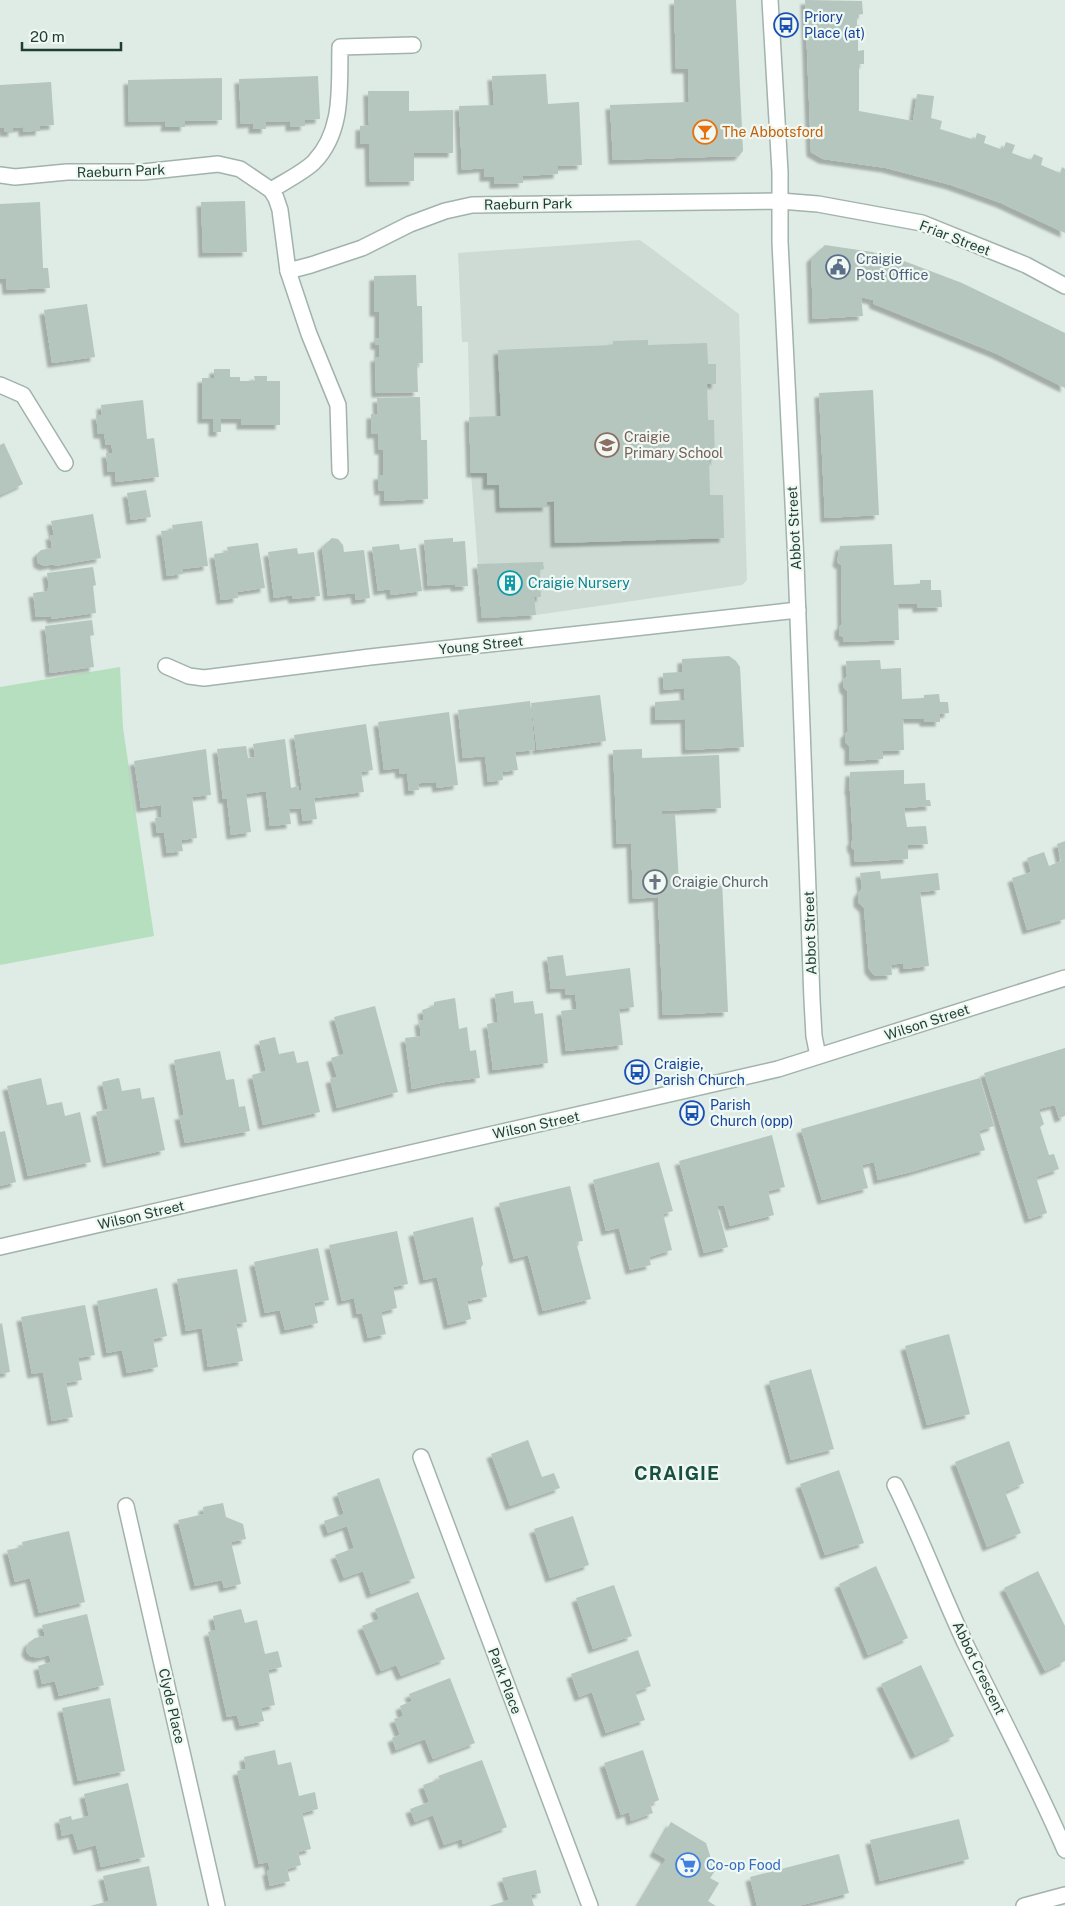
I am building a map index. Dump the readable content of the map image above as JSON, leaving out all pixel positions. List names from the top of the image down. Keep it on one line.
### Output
{"streets":{"street":["Raeburn Park","Friar Street","Abbot Street","Young Street","Wilson Street","Abbot Crescent","Park Place","Clyde Place"]},"crossings":[["Raeburn Park","Friar Street"],["Raeburn Park","Abbot Street"],["Friar Street","Abbot Street"],["Abbot Street","Young Street"],["Abbot Street","Wilson Street"]],"districts":["CRAIGIE"],"places":{"bus stop":["Priory Place (at)","Craigie, Parish Church","Parish Church (opp)"],"bar":["The Abbotsford"],"public building":["Craigie Post Office"],"school or university":["Craigie Primary School"],"building":["Craigie Nursery"],"church":["Craigie Church"],"supermarket":["Co-op Food"]},"scale_bar":"20 m"}
